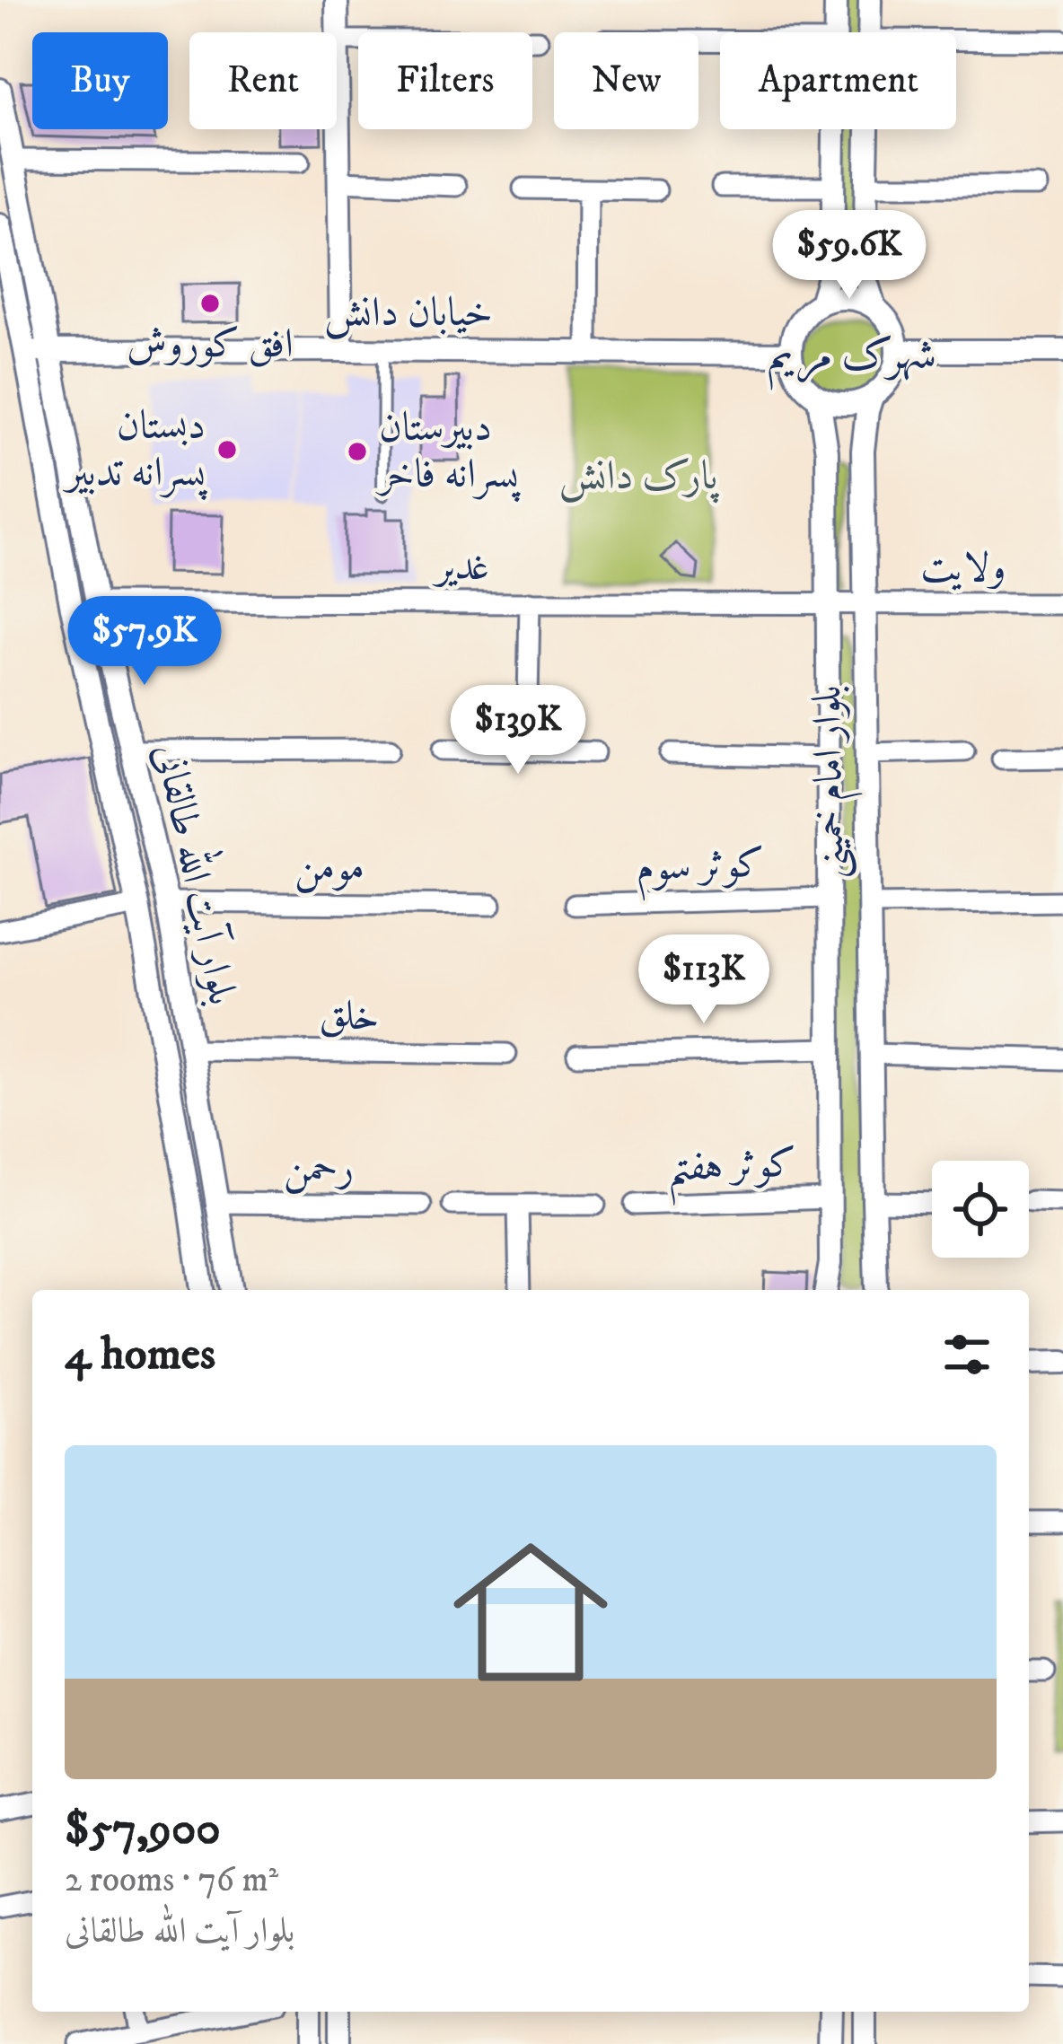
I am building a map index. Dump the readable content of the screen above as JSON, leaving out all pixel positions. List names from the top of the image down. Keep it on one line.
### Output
{"streets":{"street":["خیابان دانش","غدیر","ولایت","بلوار امام خمینی","کوثر سوم","مومن","بلوار آیت الله طالقانی","خلق","کوثر هفتم","رحمن"]},"crossings":[["خیابان دانش","بلوار امام خمینی"],["خیابان دانش","بلوار آیت الله طالقانی"],["غدیر","ولایت"],["غدیر","بلوار امام خمینی"],["غدیر","بلوار آیت الله طالقانی"],["ولایت","بلوار امام خمینی"],["بلوار امام خمینی","کوثر سوم"],["بلوار امام خمینی","کوثر هفتم"],["مومن","بلوار آیت الله طالقانی"],["بلوار آیت الله طالقانی","خلق"],["بلوار آیت الله طالقانی","رحمن"]],"districts":["شهرک مریم"],"parks":["پارک دانش"],"places":["افق کوروش","دبستان پسرانه تدبیر","دبیرستان پسرانه فاخر"],"page":{"chip":["Buy","Rent","Filters","New","Apartment"],"price":["$59.6K","$57.9K","$139K","$113K"],"heading":"4 homes","list":[{"name":"$57,900","note":"2 rooms · 76 m² · بلوار آیت الله طالقانی"}]}}
